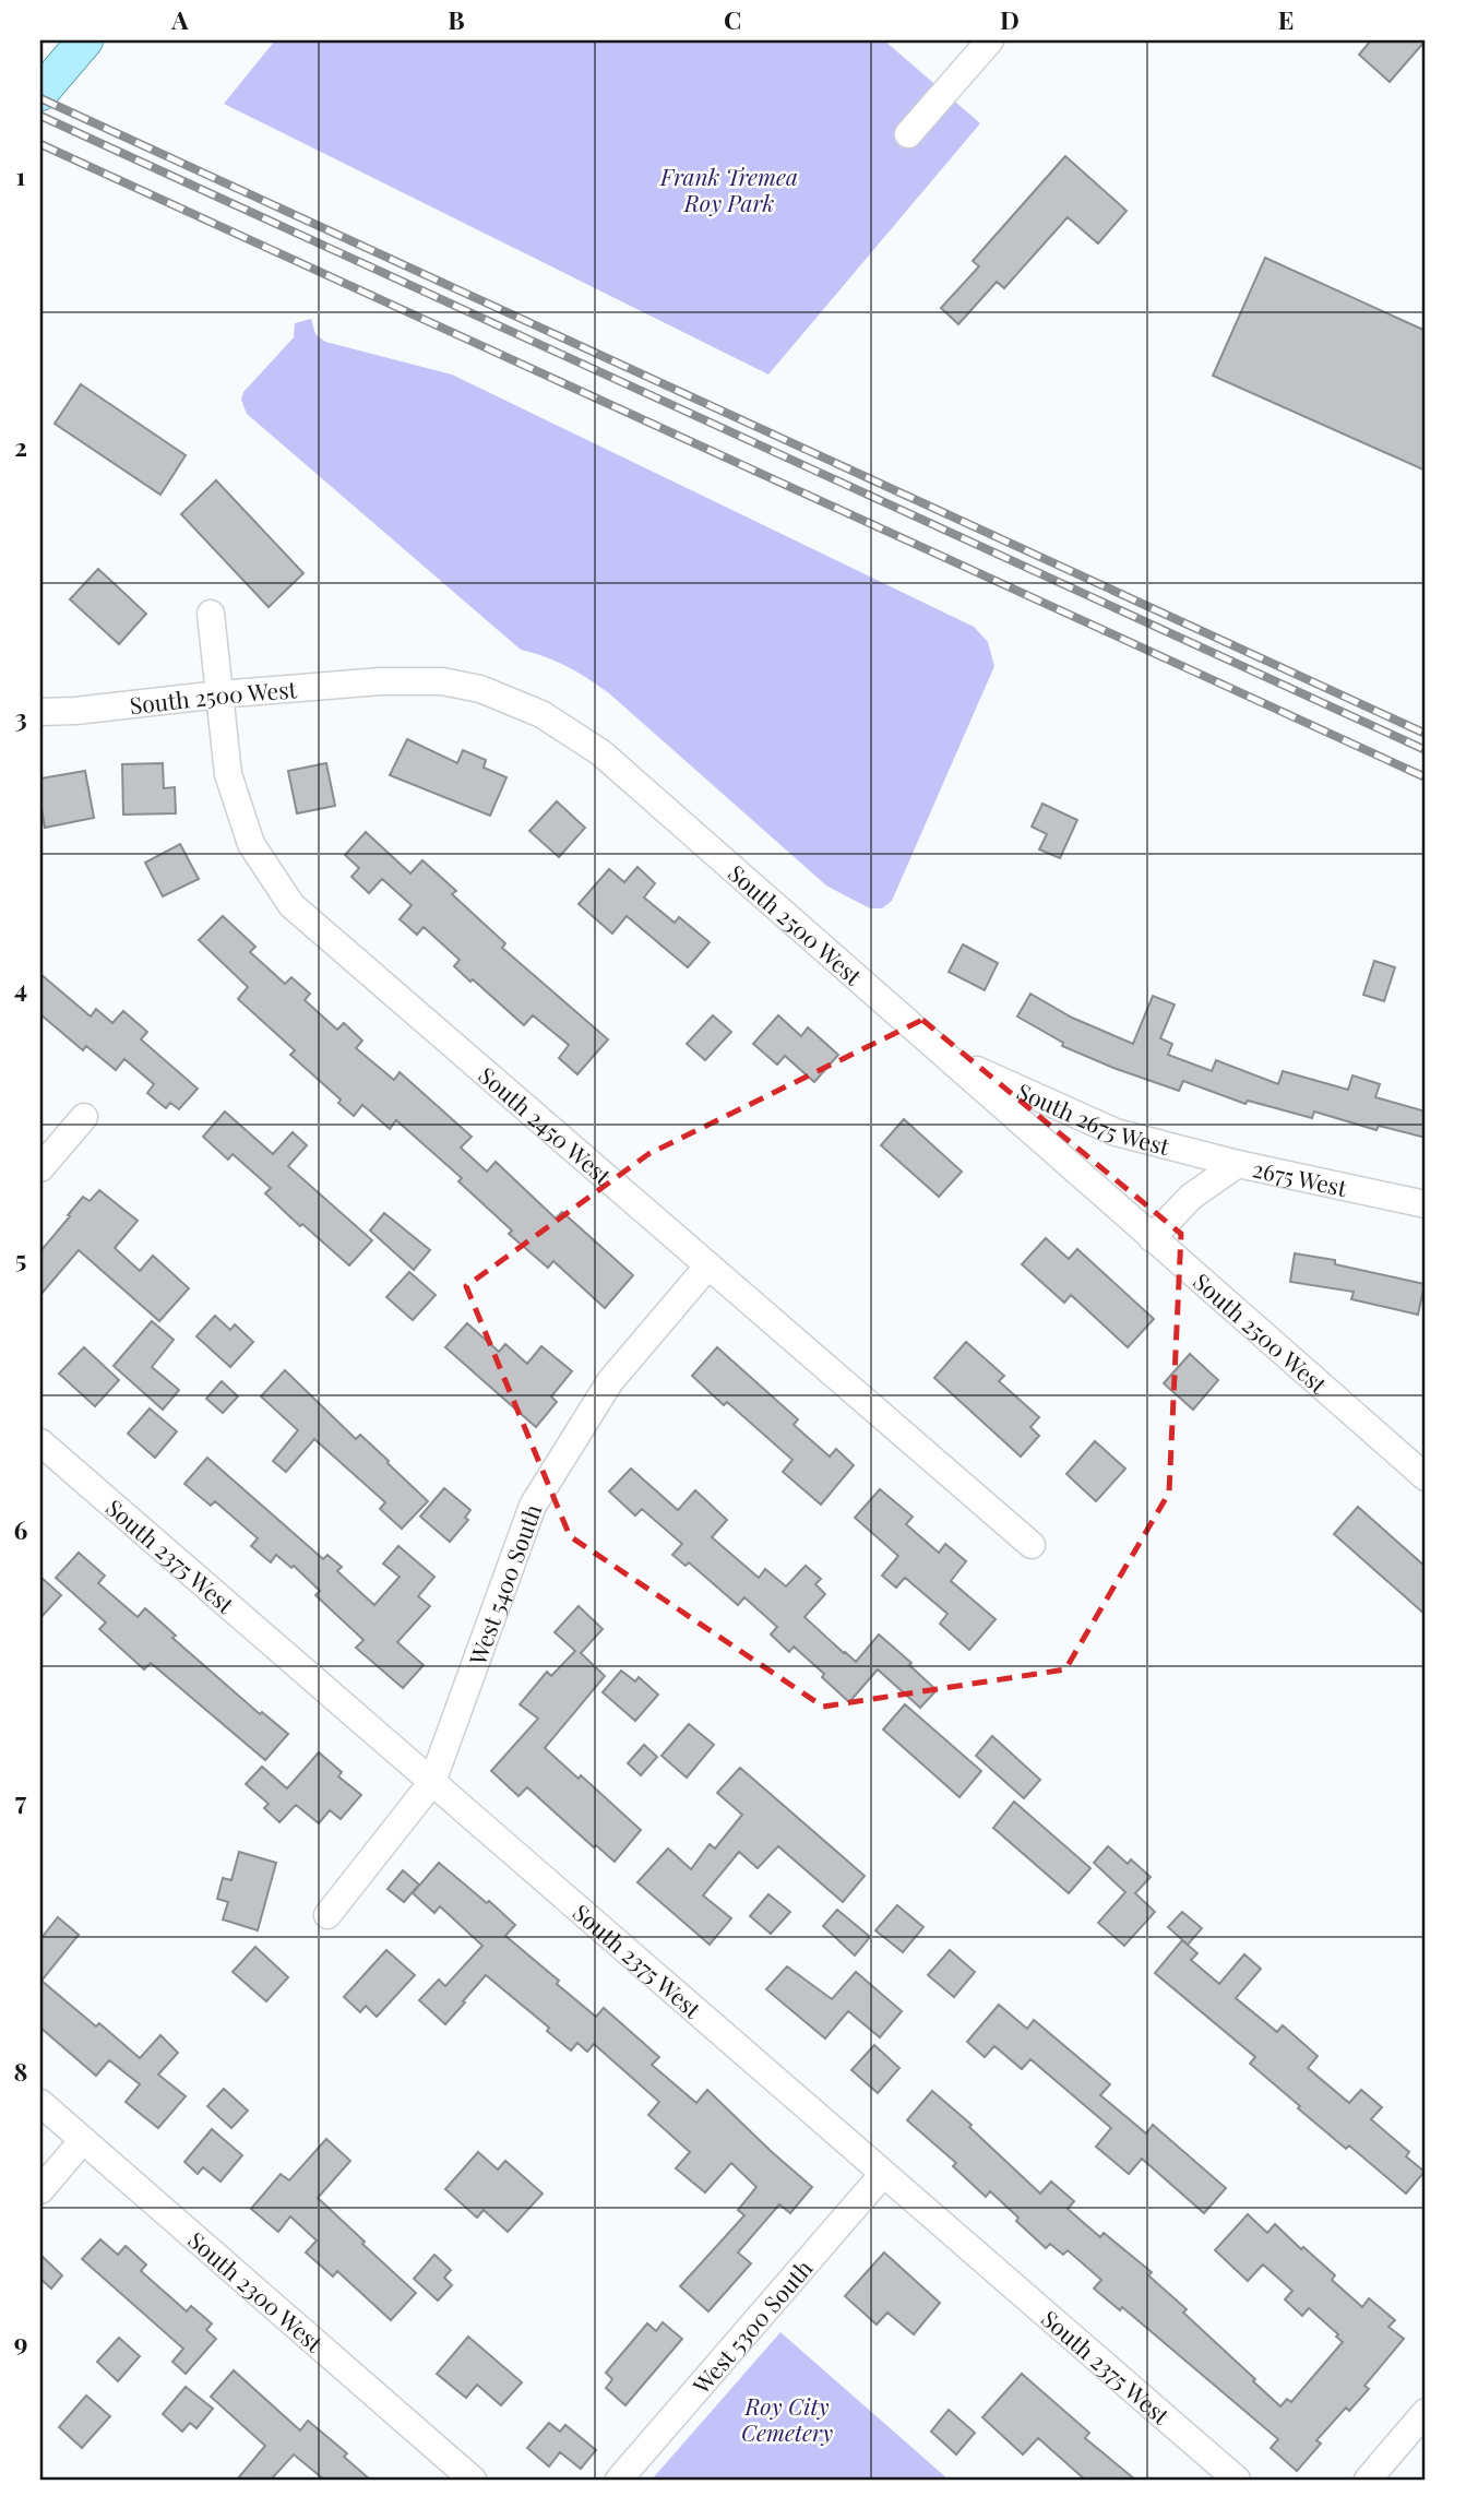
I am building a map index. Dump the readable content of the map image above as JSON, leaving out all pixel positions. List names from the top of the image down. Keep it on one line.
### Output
{"streets":{"street":["South 2500 West","South 2675 West","South 2450 West","2675 West","South 2375 West","West 5400 South","South 2300 West","West 5300 South"]},"crossings":[["South 2500 West","South 2675 West"],["South 2500 West","South 2450 West"],["South 2500 West","2675 West"],["South 2675 West","2675 West"],["South 2450 West","West 5400 South"],["South 2375 West","West 5400 South"],["South 2375 West","West 5300 South"]],"parks":["Frank Tremea Roy Park","Roy City Cemetery"],"grid":{"columns":["A","B","C","D","E"],"rows":["1","2","3","4","5","6","7","8","9"]}}
